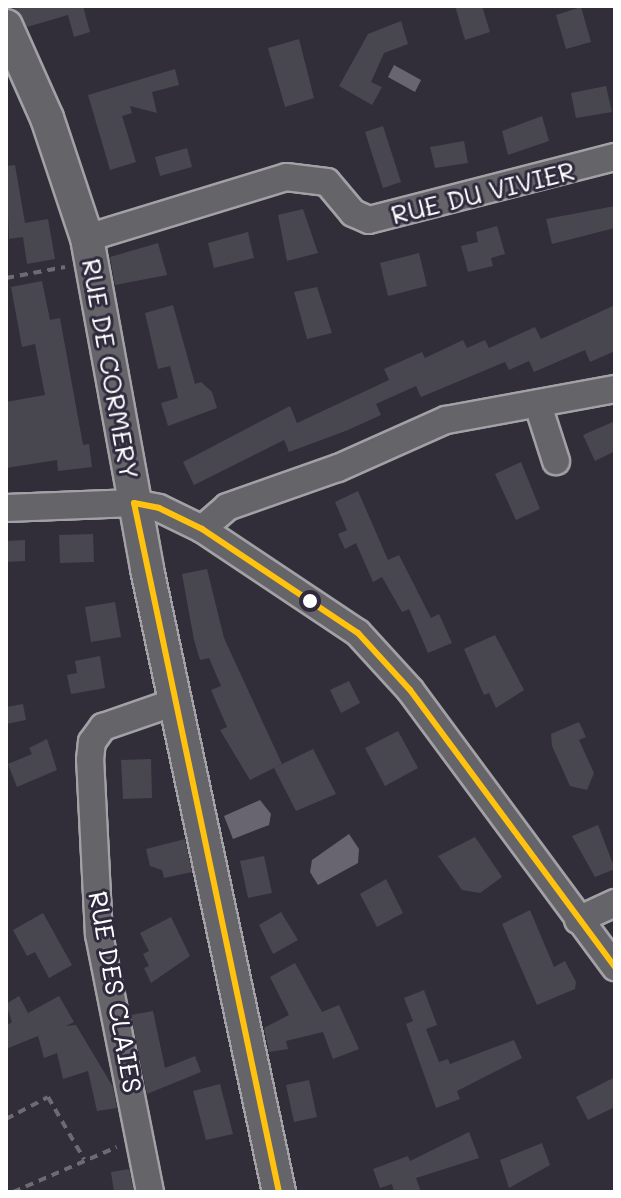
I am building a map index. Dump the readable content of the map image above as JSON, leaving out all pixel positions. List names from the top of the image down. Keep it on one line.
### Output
{"streets":{"main road":["RUE DE CORMERY"],"street":["RUE DU VIVIER","RUE DES CLAIES"]},"crossings":[["RUE DU VIVIER","RUE DE CORMERY"],["RUE DE CORMERY","RUE DES CLAIES"]]}
